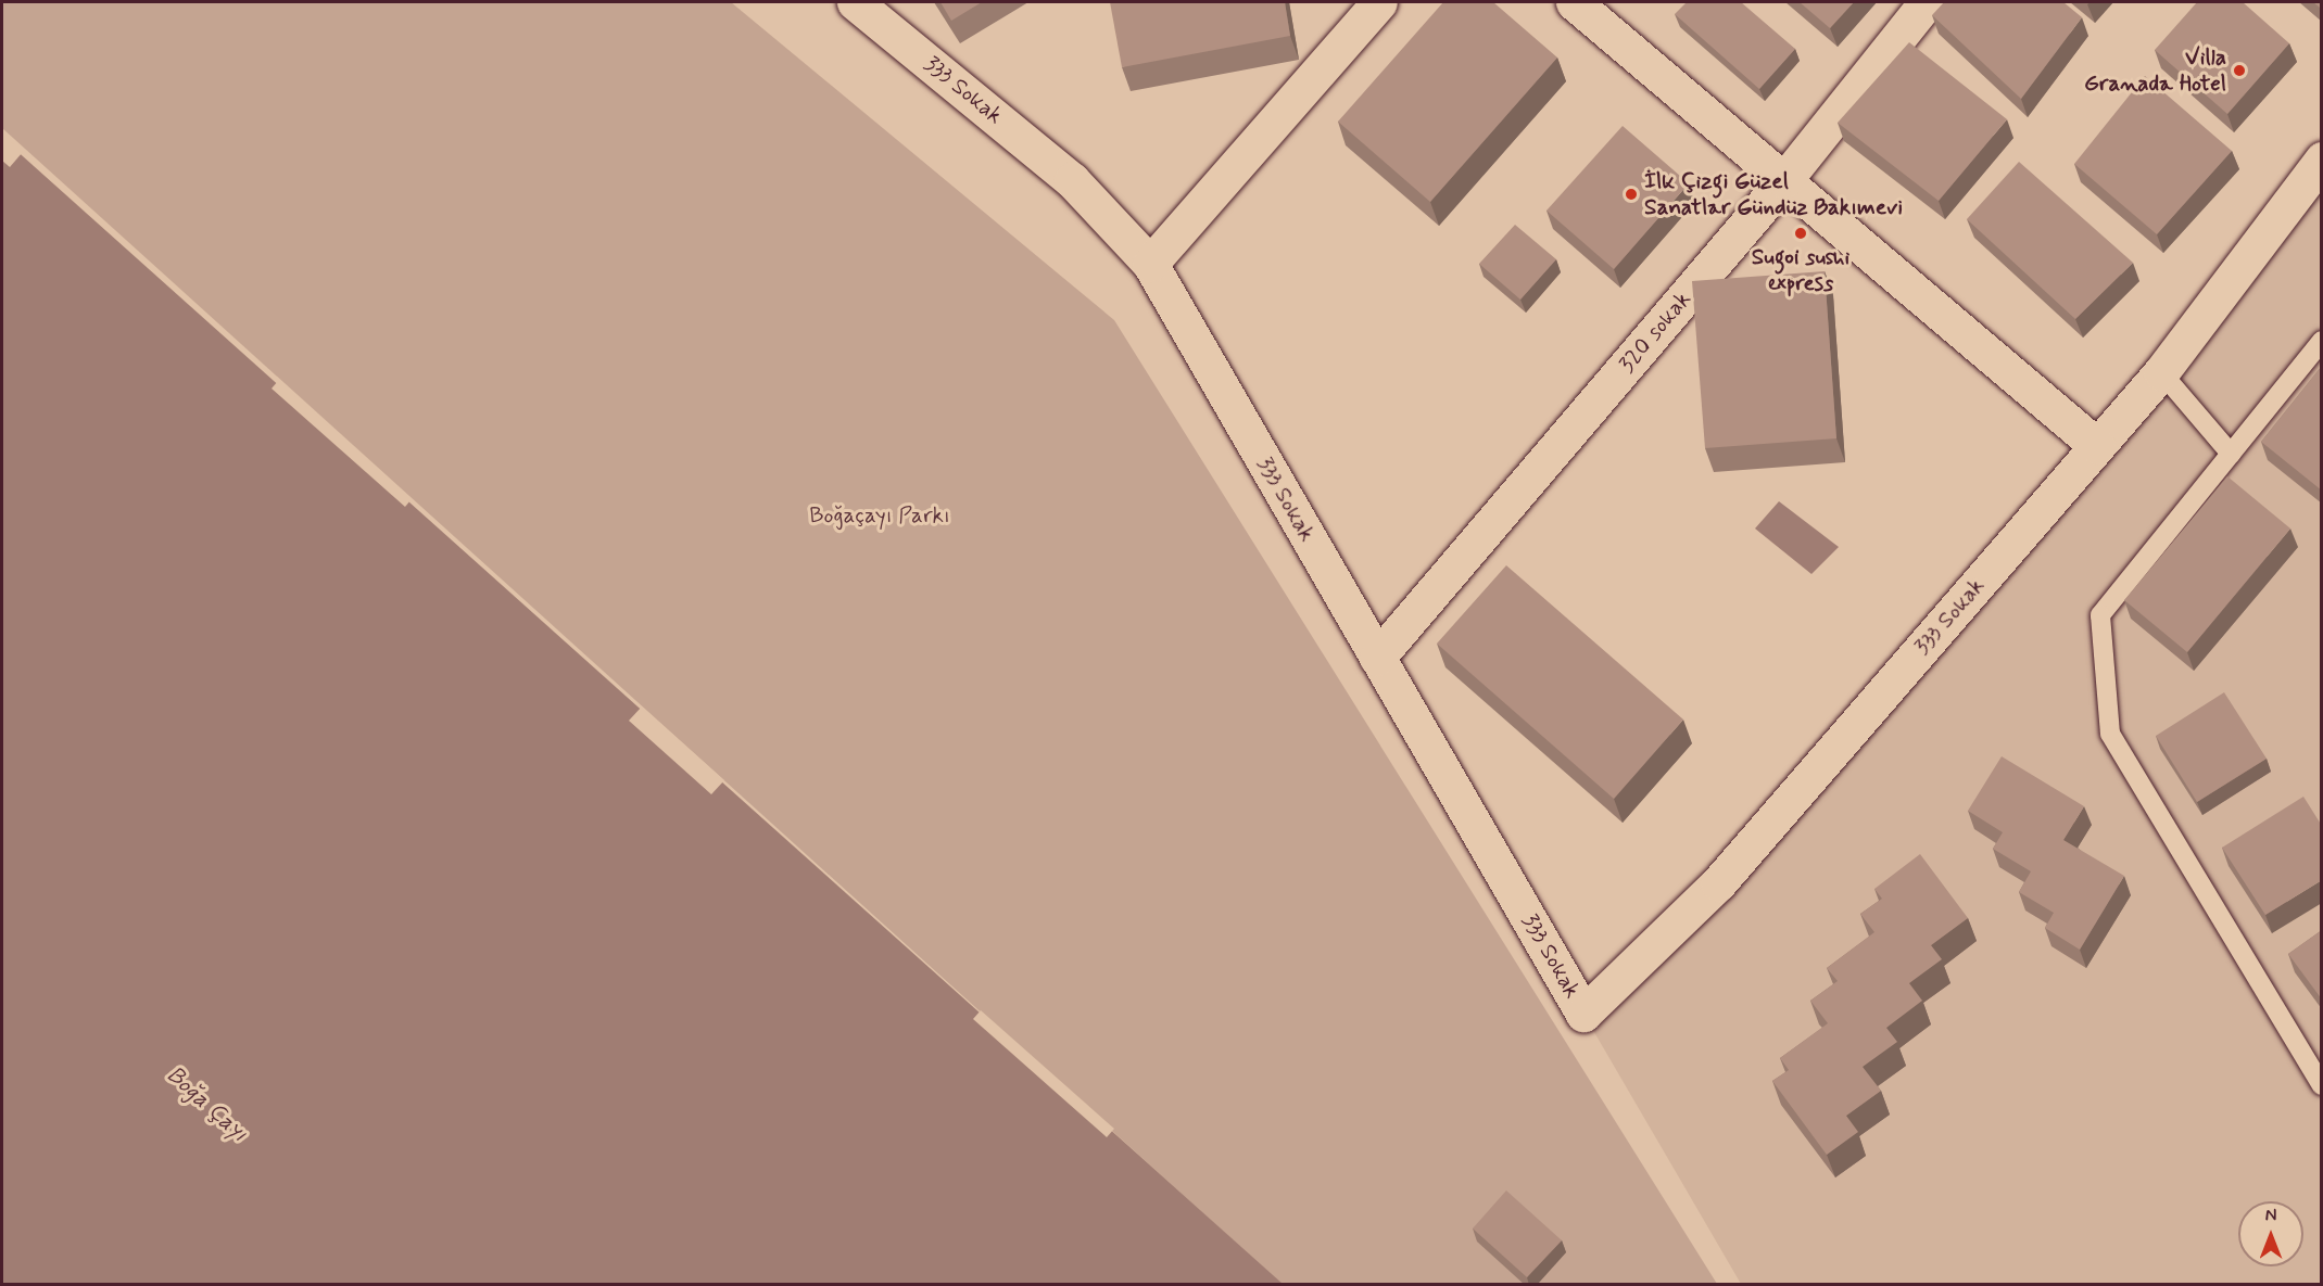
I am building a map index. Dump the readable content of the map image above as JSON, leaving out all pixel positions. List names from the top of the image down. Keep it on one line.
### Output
{"streets":{"street":["333 Sokak","320 sokak"]},"crossings":[["333 Sokak","320 sokak"]],"water":["Boğa Çayı"],"parks":["Boğaçayı Parkı"],"places":["Villa Granada Hotel","İlk Çizgi Güzel Sanatlar Gündüz Bakımevi","Sugoi sushi express"],"north":"top"}
